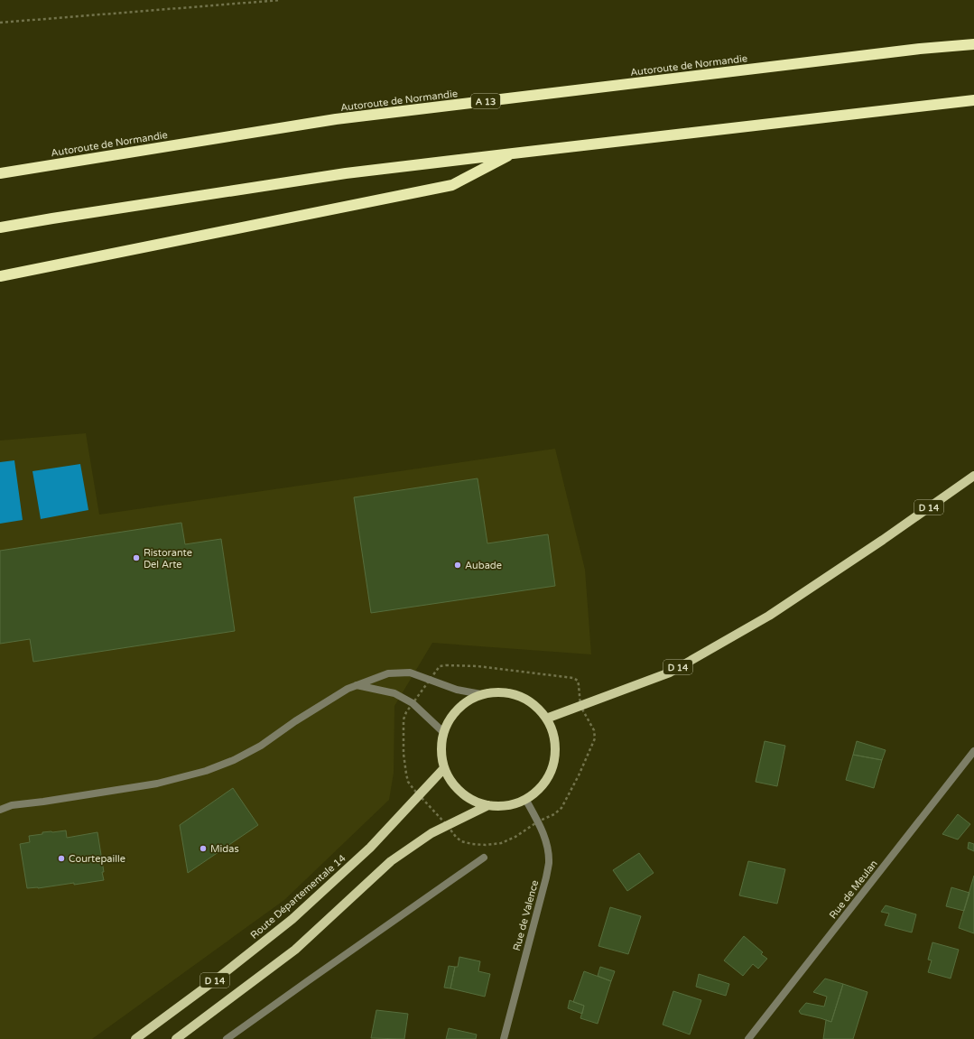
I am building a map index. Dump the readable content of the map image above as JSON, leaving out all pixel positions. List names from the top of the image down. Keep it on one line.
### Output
{"streets":{"highway":["Autoroute de Normandie","A 13"],"main road":["D 14","Route Départementale 14"],"street":["Rue de Meulan","Rue de Valence"]},"crossings":[["D 14","Route Départementale 14"],["D 14","Rue de Valence"],["Route Départementale 14","Rue de Valence"]],"places":["Ristorante Del Arte","Aubade","Midas","Courtepaille"]}
